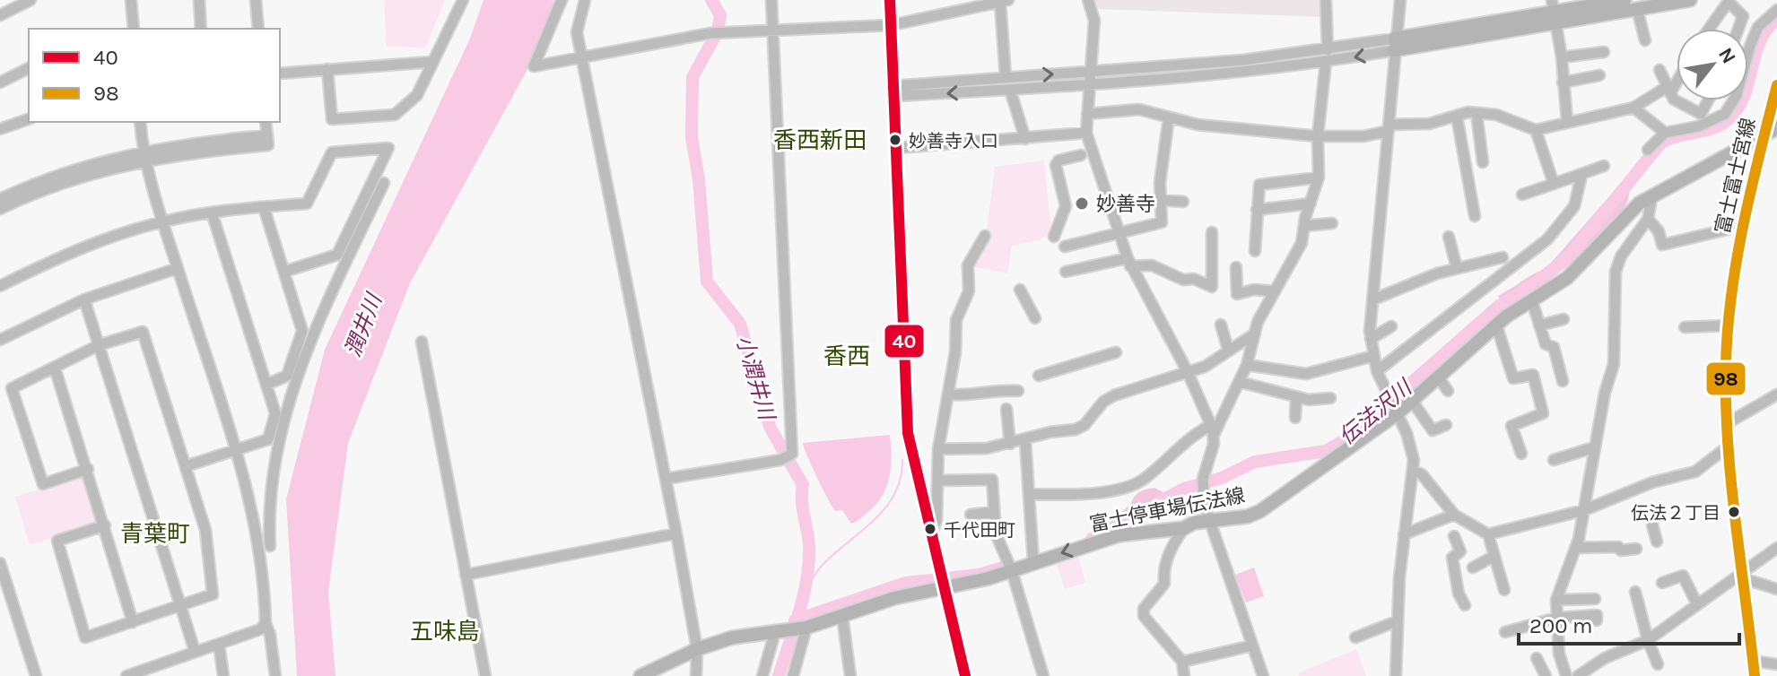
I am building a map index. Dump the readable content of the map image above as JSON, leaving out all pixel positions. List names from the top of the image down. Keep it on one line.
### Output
{"streets":{"main road":["富士富士宮線","富士停車場伝法線"]},"crossings":[["富士富士宮線","富士停車場伝法線"]],"districts":["香西新田","香西","青葉町","五味島"],"water":["潤井川","小潤井川","伝法沢川"],"places":["妙善寺入口","妙善寺","伝法２丁目","千代田町"],"lines":["transit line 40","transit line 98"],"legend":["40","98"],"scale_bar":"200 m","north":"top right"}
